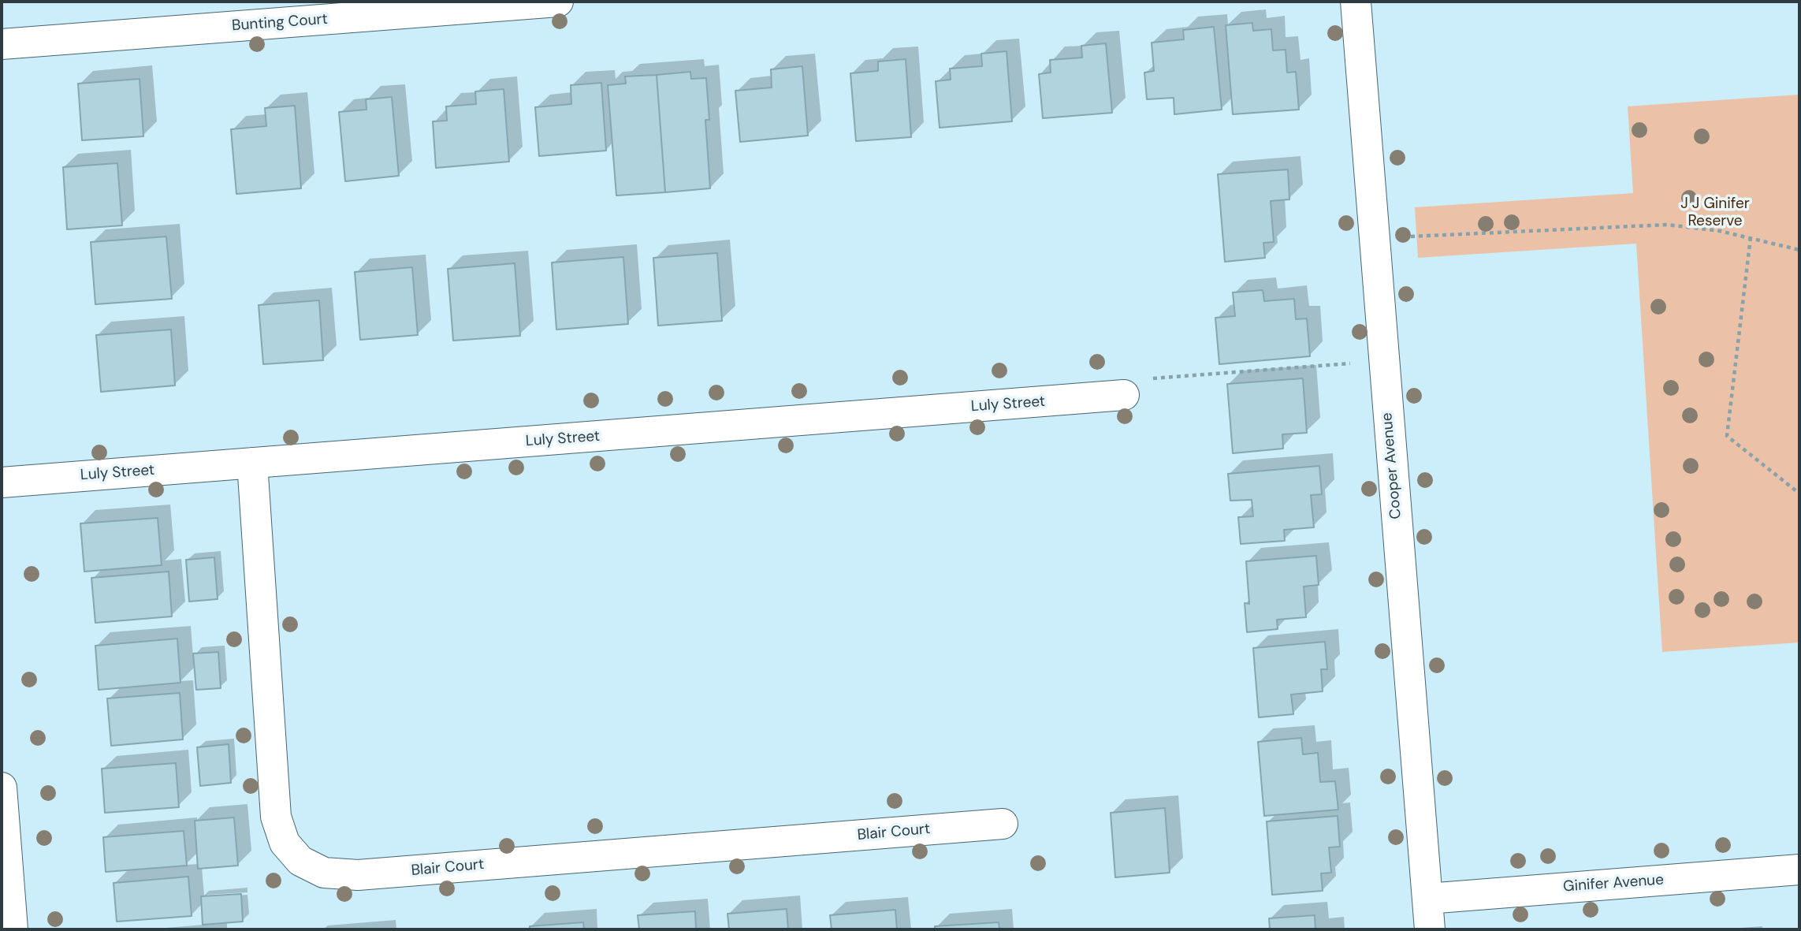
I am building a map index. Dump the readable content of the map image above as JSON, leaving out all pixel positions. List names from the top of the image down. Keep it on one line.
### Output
{"streets":{"street":["Bunting Court","Luly Street","Cooper Avenue","Blair Court","Ginifer Avenue"]},"crossings":[["Luly Street","Blair Court"],["Cooper Avenue","Ginifer Avenue"]],"parks":["J J Ginifer Reserve"]}
